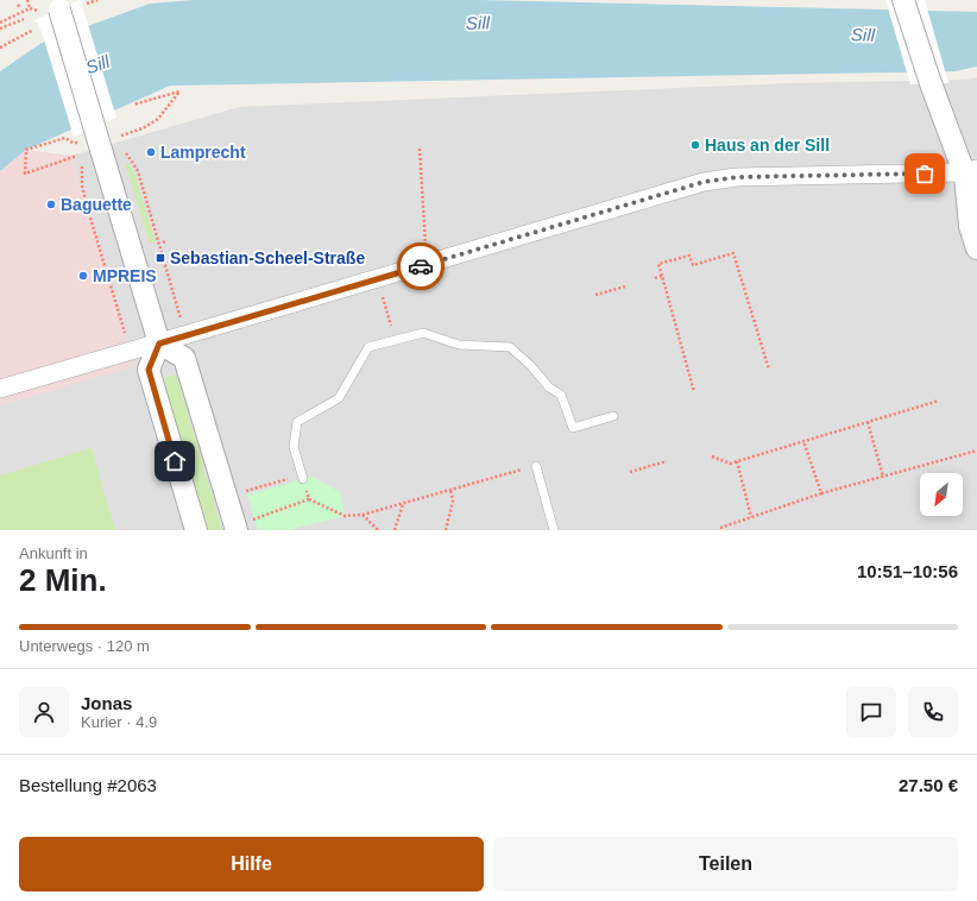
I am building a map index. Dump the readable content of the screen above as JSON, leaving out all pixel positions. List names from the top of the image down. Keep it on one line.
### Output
{"water":["Sill"],"places":{"other":["Haus an der Sill","Lamprecht","Baguette","MPREIS"],"transit":["Sebastian-Scheel-Straße"]},"north":"bottom left","page":{"heading":["2 Min.","Ankunft in","10:51–10:56"],"panel":["Jonas","Kurier · 4.9","Bestellung #2063","27.50 €"],"bar":"Unterwegs · 120 m","buttons":["Hilfe","Teilen"]}}
